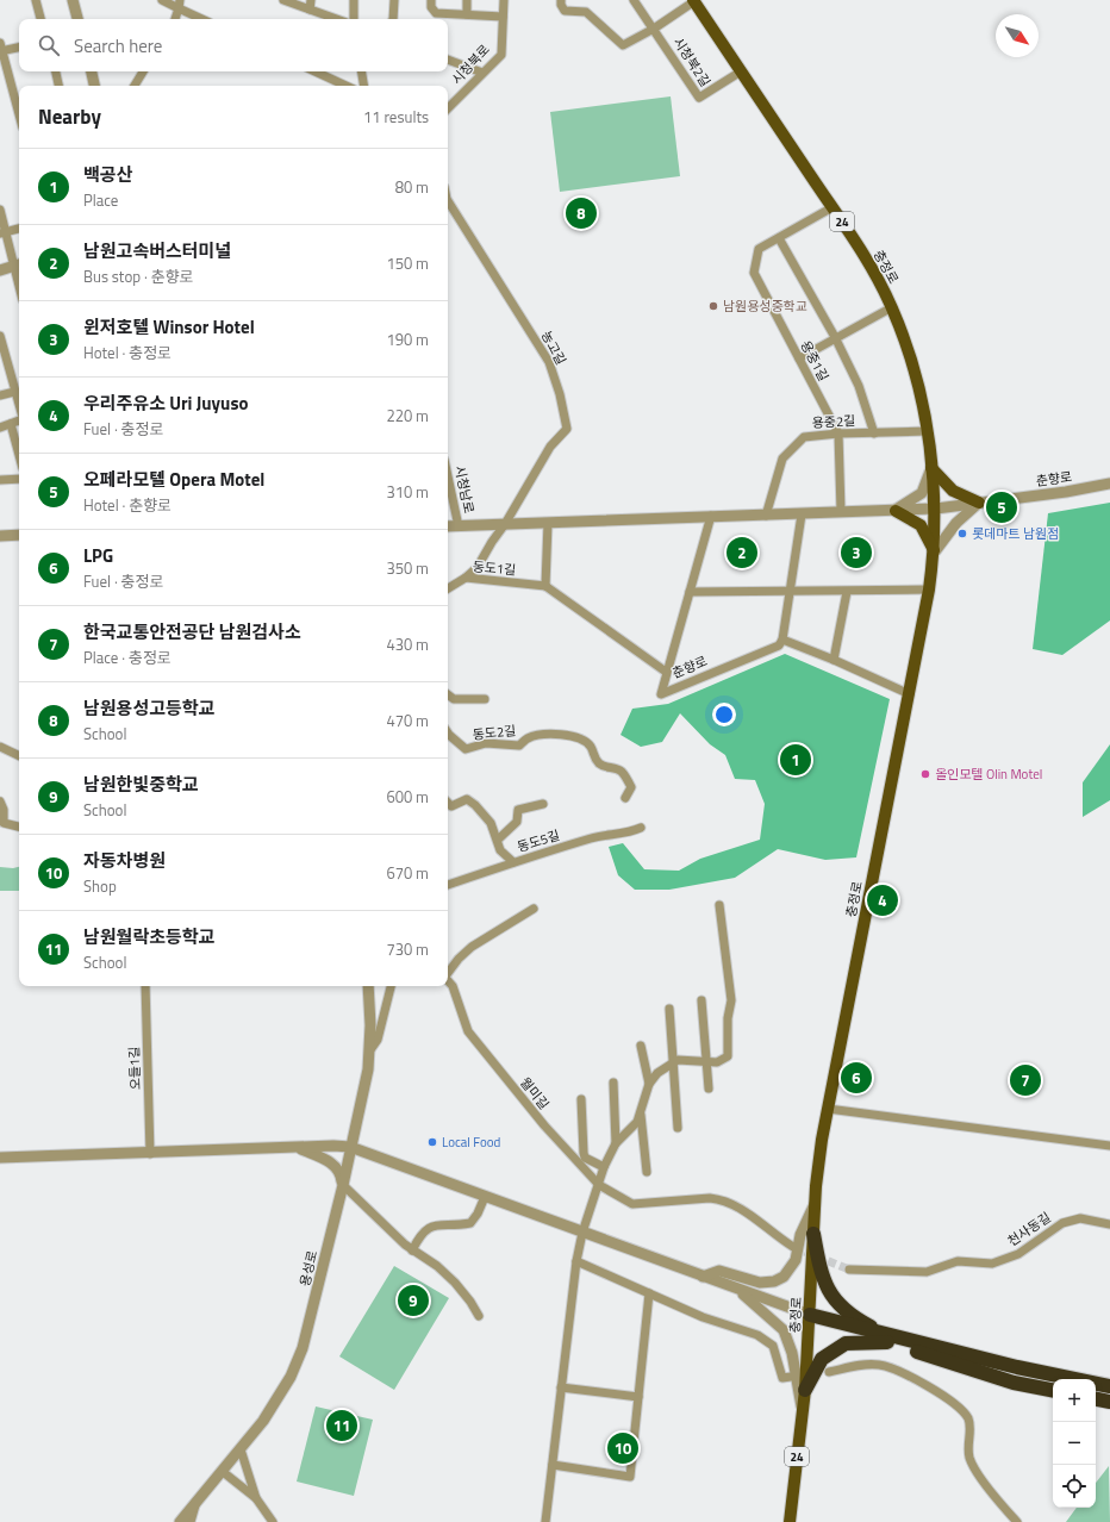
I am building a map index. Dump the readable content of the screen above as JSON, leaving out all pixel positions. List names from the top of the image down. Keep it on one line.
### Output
{"streets":{"main road":["24","충정로"],"street":["시청북2길","시청북로","농고길","용중1길","용중2길","춘향로","시청남로","동도1길","동도2길","동도5길","오들1길","월미길","천사동길","용성로"]},"crossings":[["시청북2길","충정로"],["충정로","용중1길"],["충정로","용중2길"],["충정로","춘향로"],["농고길","춘향로"],["용중1길","용중2길"],["용중1길","춘향로"],["용중2길","춘향로"],["춘향로","시청남로"]],"places":["남원용성중학교","롯데마트 남원점","올인모텔 Olin Motel","Local Food"],"north":"bottom right","page":{"search":"Search here","heading":["Nearby","11 results"],"list":[{"mark":"1","name":"백공산","note":"Place","value":"80 m"},{"mark":"2","name":"남원고속버스터미널","note":"Bus stop · 춘향로","value":"150 m"},{"mark":"3","name":"윈저호텔 Winsor Hotel","note":"Hotel · 충정로","value":"190 m"},{"mark":"4","name":"우리주유소 Uri Juyuso","note":"Fuel · 충정로","value":"220 m"},{"mark":"5","name":"오페라모텔 Opera Motel","note":"Hotel · 춘향로","value":"310 m"},{"mark":"6","name":"LPG","note":"Fuel · 충정로","value":"350 m"},{"mark":"7","name":"한국교통안전공단 남원검사소","note":"Place · 충정로","value":"430 m"},{"mark":"8","name":"남원용성고등학교","note":"School","value":"470 m"},{"mark":"9","name":"남원한빛중학교","note":"School","value":"600 m"},{"mark":"10","name":"자동차병원","note":"Shop","value":"670 m"},{"mark":"11","name":"남원월락초등학교","note":"School","value":"730 m"}],"pins":["8","5","2","3","1","4","6","7","9","11","10"],"map_buttons":["+","−"]}}
